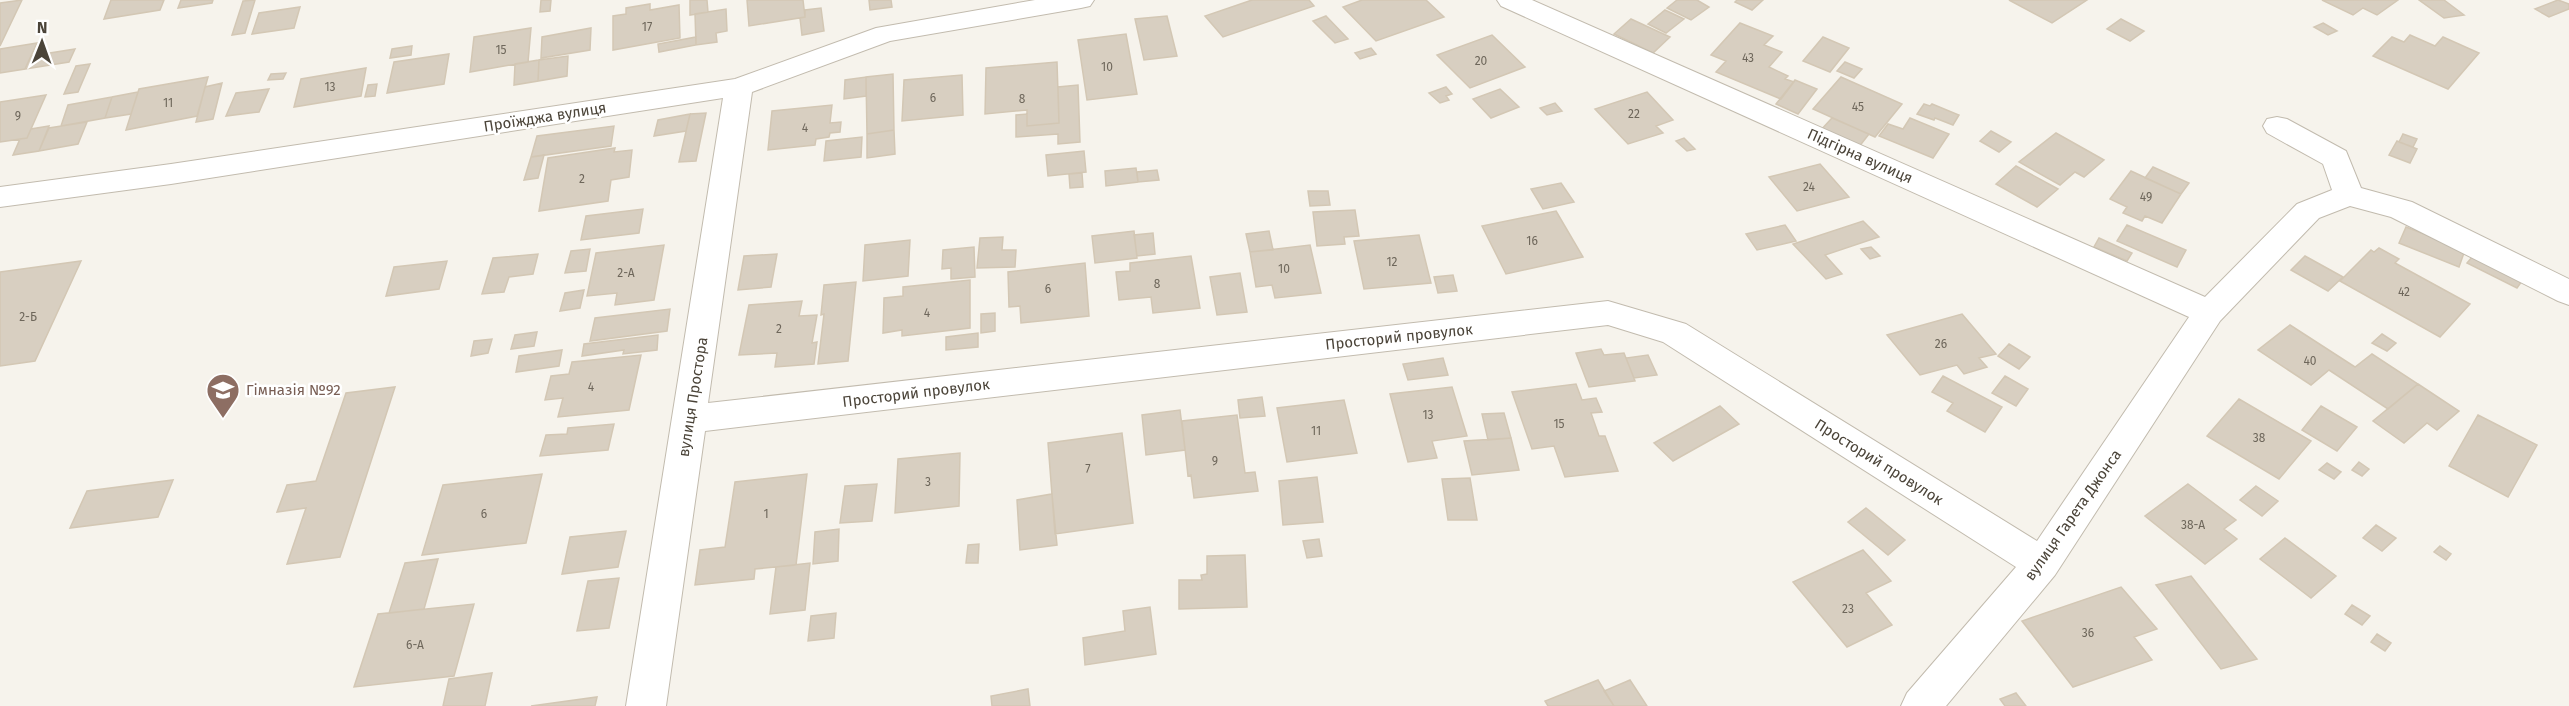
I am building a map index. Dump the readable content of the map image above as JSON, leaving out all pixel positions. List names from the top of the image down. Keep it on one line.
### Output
{"streets":{"street":["Проїжджа вулиця","Підгірна вулиця","Просторий провулок","вулиця Простора","вулиця Гарета Джонса"]},"crossings":[["Проїжджа вулиця","вулиця Простора"],["Підгірна вулиця","вулиця Гарета Джонса"],["Просторий провулок","вулиця Простора"],["Просторий провулок","вулиця Гарета Джонса"]],"places":{"school or university":["Гімназія №92"]},"house_numbers":["17","15","43","20","10","13","6","8","11","45","22","9","4","2","24","49","16","12","10","2-А","8","6","42","4","2-Б","2","26","40","4","13","15","11","38","9","7","3","6","1","38-А","23","36","6-А"],"north":"top"}
